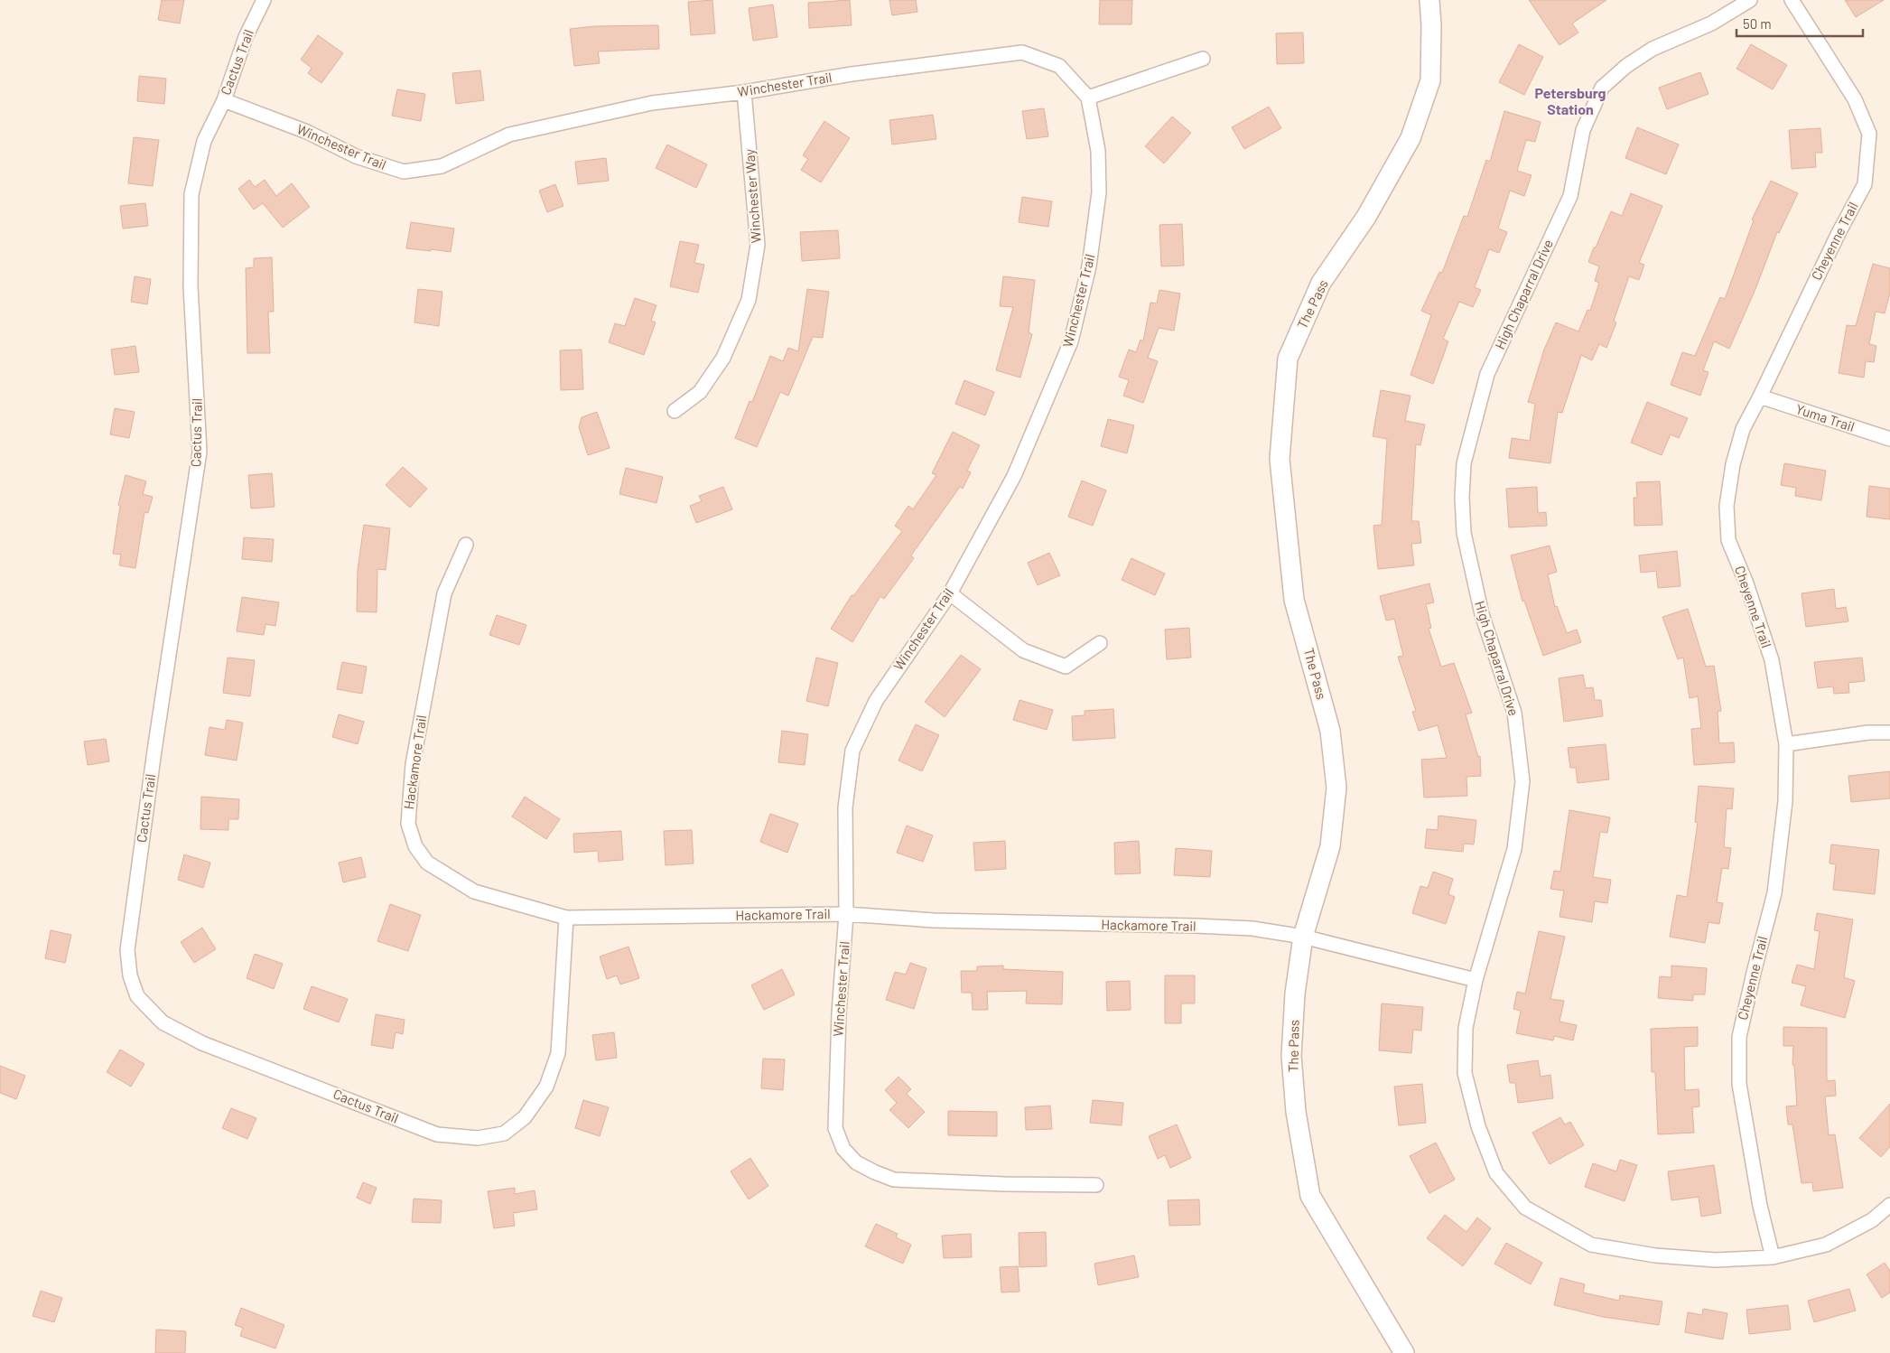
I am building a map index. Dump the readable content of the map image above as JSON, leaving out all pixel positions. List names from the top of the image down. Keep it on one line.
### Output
{"streets":{"street":["Cactus Trail","Winchester Trail","Winchester Way","Cheyenne Trail","High Chaparral Drive","The Pass","Yuma Trail","Hackamore Trail"]},"crossings":[["Cactus Trail","Winchester Trail"],["Cactus Trail","Hackamore Trail"],["Winchester Trail","Winchester Way"],["Winchester Trail","Hackamore Trail"],["Cheyenne Trail","High Chaparral Drive"],["Cheyenne Trail","Yuma Trail"],["High Chaparral Drive","Hackamore Trail"],["The Pass","Hackamore Trail"]],"districts":["Petersburg Station"],"scale_bar":"50 m"}
